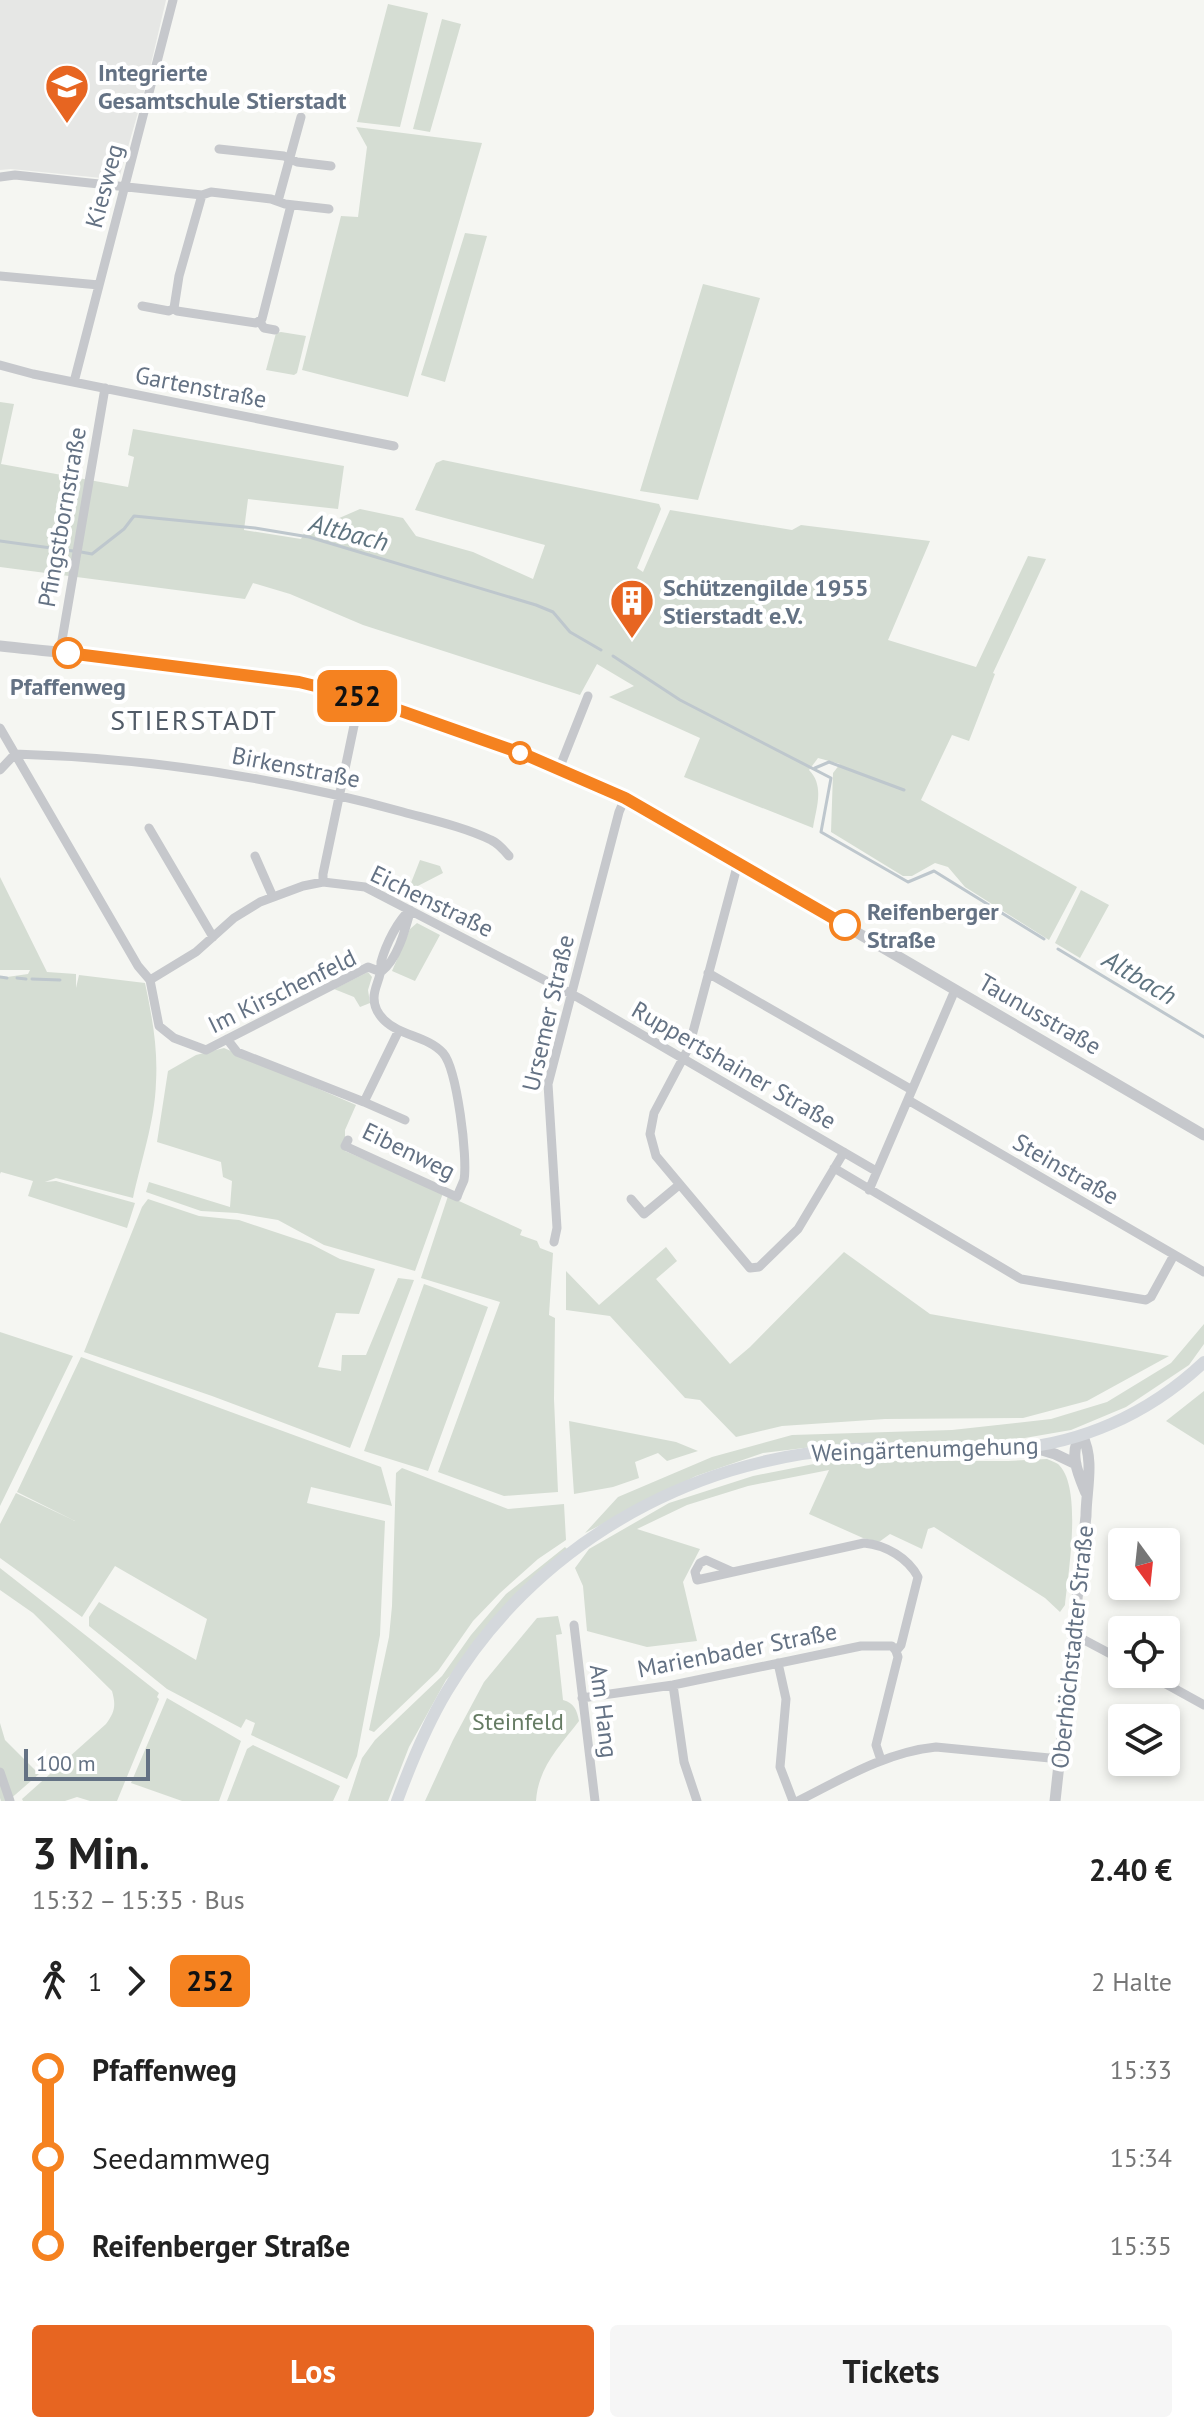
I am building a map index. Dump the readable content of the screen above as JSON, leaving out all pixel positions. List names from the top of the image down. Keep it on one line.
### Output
{"streets":{"main road":["Weingärtenumgehung"],"street":["Kiesweg","Gartenstraße","Pfingstbornstraße","Birkenstraße","Eichenstraße","Im Kirschenfeld","Ursemer Straße","Taunusstraße","Ruppertshainer Straße","Eibenweg","Steinstraße","Oberhöchstadter Straße","Marienbader Straße","Am Hang"]},"crossings":[["Kiesweg","Gartenstraße"],["Gartenstraße","Pfingstbornstraße"],["Pfingstbornstraße","Taunusstraße"],["Eichenstraße","Im Kirschenfeld"],["Eichenstraße","Ursemer Straße"],["Eichenstraße","Ruppertshainer Straße"],["Im Kirschenfeld","Eibenweg"],["Ursemer Straße","Taunusstraße"],["Ursemer Straße","Ruppertshainer Straße"],["Ruppertshainer Straße","Steinstraße"],["Weingärtenumgehung","Oberhöchstadter Straße"],["Marienbader Straße","Am Hang"]],"districts":["STIERSTADT"],"water":["Altbach"],"parks":["Steinfeld"],"places":{"school or university":["Integrierte Gesamtschule Stierstadt"],"building":["Schützengilde 1955 Stierstadt e.V."],"other":["Pfaffenweg","Reifenberger Straße"]},"lines":["bus line 252"],"scale_bar":"100 m","north":"bottom","page":{"on_map":"252","scale":"100 m","heading":["3 Min.","15:32 – 15:35 · Bus","2.40 €"],"legs":["1","252","2 Halte"],"list":[{"name":"Pfaffenweg","value":"15:33"},{"name":"Seedammweg","value":"15:34"},{"name":"Reifenberger Straße","value":"15:35"}],"buttons":["Los","Tickets"]}}
